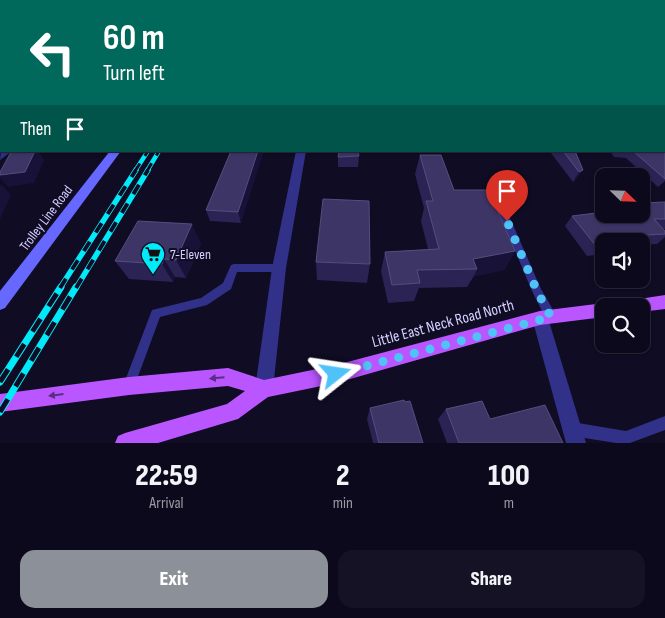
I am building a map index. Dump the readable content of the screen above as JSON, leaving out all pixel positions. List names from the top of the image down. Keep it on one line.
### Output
{"streets":{"main road":["Trolley Line Road","Little East Neck Road North"]},"places":{"supermarket":["7-Eleven"]},"north":"bottom right","page":{"turn":["60 m","Turn left"],"then":"Then","eta":["22:59","Arrival","2","min","100","m"],"buttons":["Exit","Share"]}}
